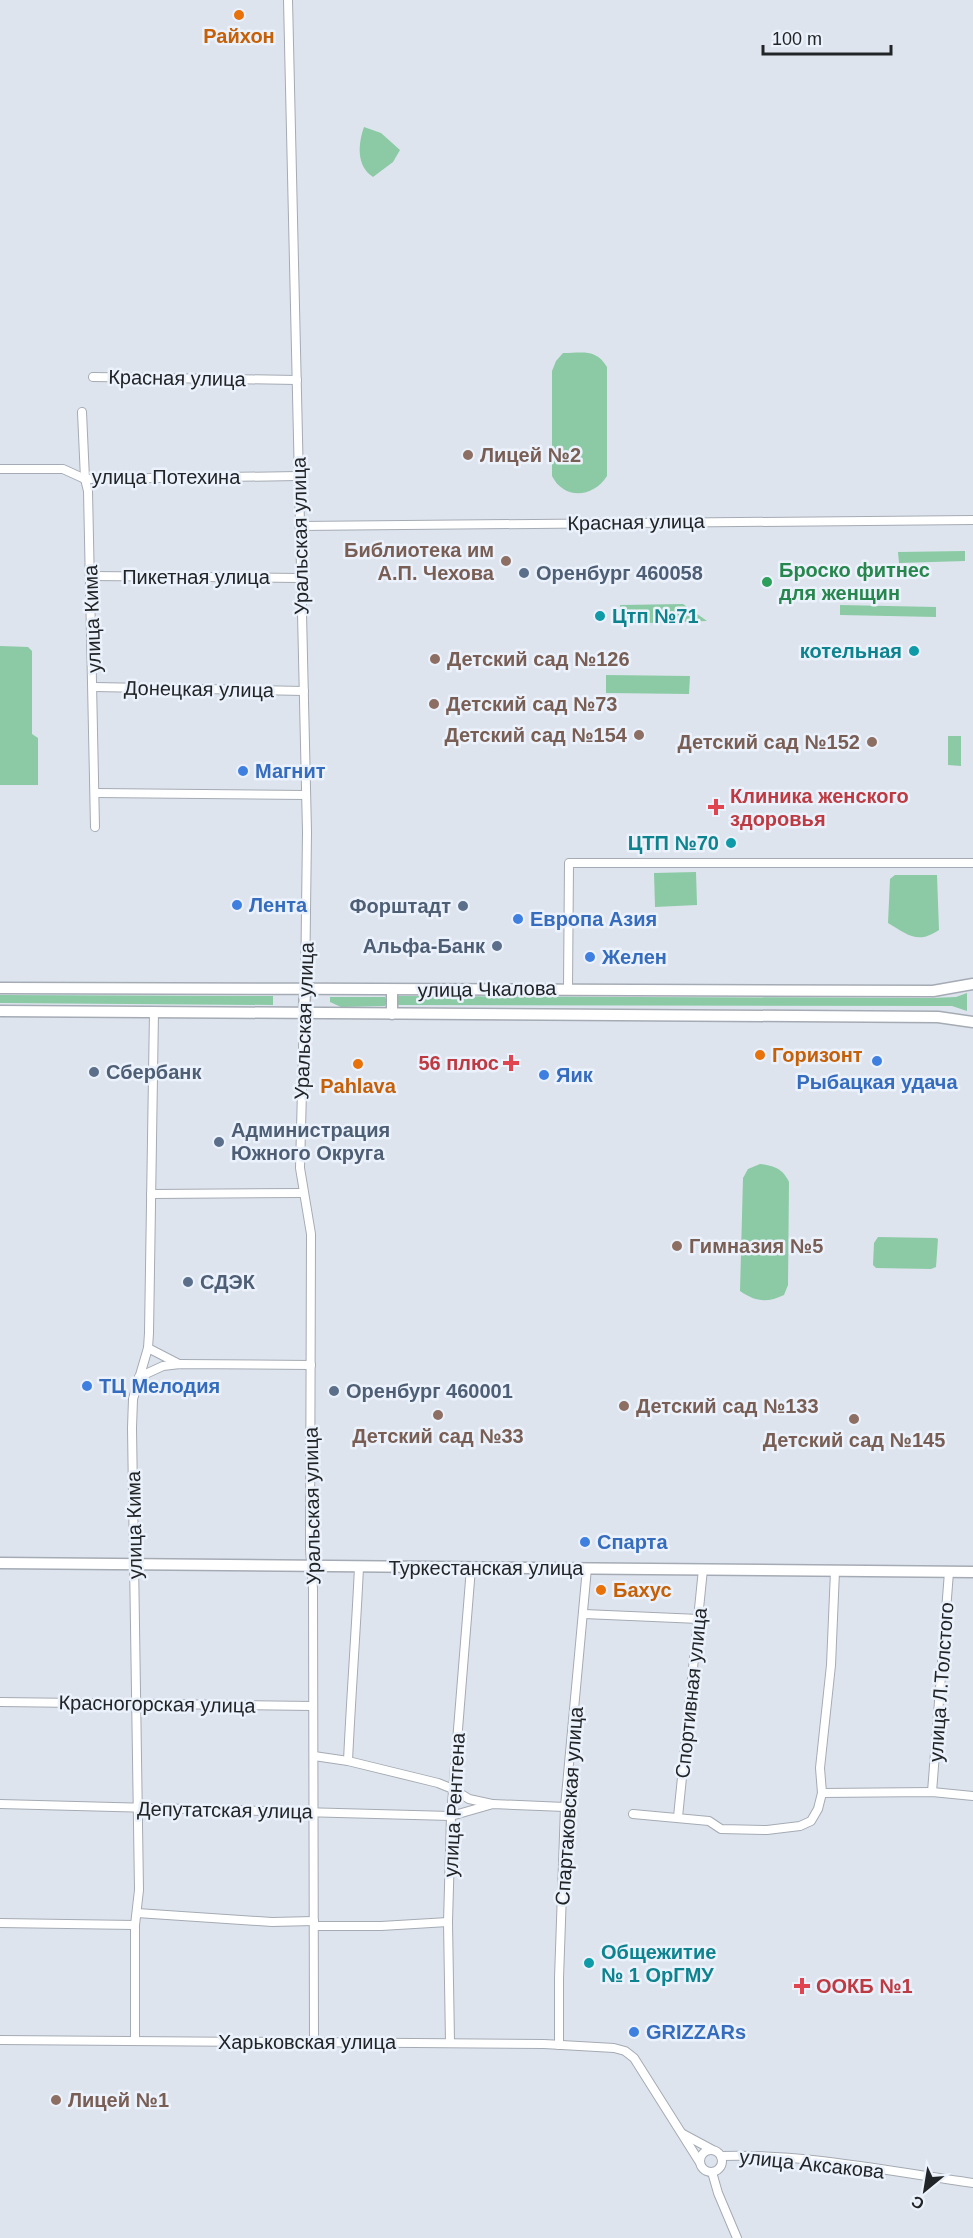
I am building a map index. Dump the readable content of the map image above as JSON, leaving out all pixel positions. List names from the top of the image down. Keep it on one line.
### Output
{"streets":{"main road":["Уральская улица","улица Чкалова","Туркестанская улица"],"street":["Красная улица","улица Потехина","Пикетная улица","улица Кима","Донецкая улица","улица Л.Толстого","Спортивная улица","Красногорская улица","улица Рентгена","Спартаковская улица","Депутатская улица","Харьковская улица","улица Аксакова"]},"crossings":[["Красная улица","Уральская улица"],["улица Потехина","Уральская улица"],["улица Потехина","улица Кима"],["Уральская улица","Пикетная улица"],["Уральская улица","Донецкая улица"],["Уральская улица","улица Чкалова"],["Уральская улица","Туркестанская улица"],["Уральская улица","Красногорская улица"],["Уральская улица","Депутатская улица"],["Уральская улица","Харьковская улица"],["Пикетная улица","улица Кима"],["улица Кима","Донецкая улица"],["улица Кима","улица Чкалова"],["улица Кима","Туркестанская улица"],["улица Кима","Красногорская улица"],["улица Кима","Депутатская улица"],["улица Кима","Харьковская улица"],["Туркестанская улица","улица Л.Толстого"],["Туркестанская улица","Спортивная улица"],["Туркестанская улица","улица Рентгена"],["Туркестанская улица","Спартаковская улица"],["улица Рентгена","Депутатская улица"],["улица Рентгена","Харьковская улица"],["Спартаковская улица","Харьковская улица"]],"places":{"other":["Райхон","Лицей №2","Библиотека им А.П. Чехова","Оренбург 460058","Броско фитнес для женщин","Цтп №71","котельная","Детский сад №126","Детский сад №73","Детский сад №154","Детский сад №152","Магнит","ЦТП №70","Лента","Форштадт","Европа Азия","Альфа-Банк","Желен","Горизонт","Рыбацкая удача","Pahlava","Сбербанк","Яик","Администрация Южного Округа","Гимназия №5","СДЭК","ТЦ Мелодия","Оренбург 460001","Детский сад №133","Детский сад №33","Детский сад №145","Спарта","Бахус","Общежитие № 1 ОрГМУ","GRIZZARs","Лицей №1"],"health":["Клиника женского здоровья","56 плюс","ООКБ №1"]},"scale_bar":"100 m","north":"bottom left"}
